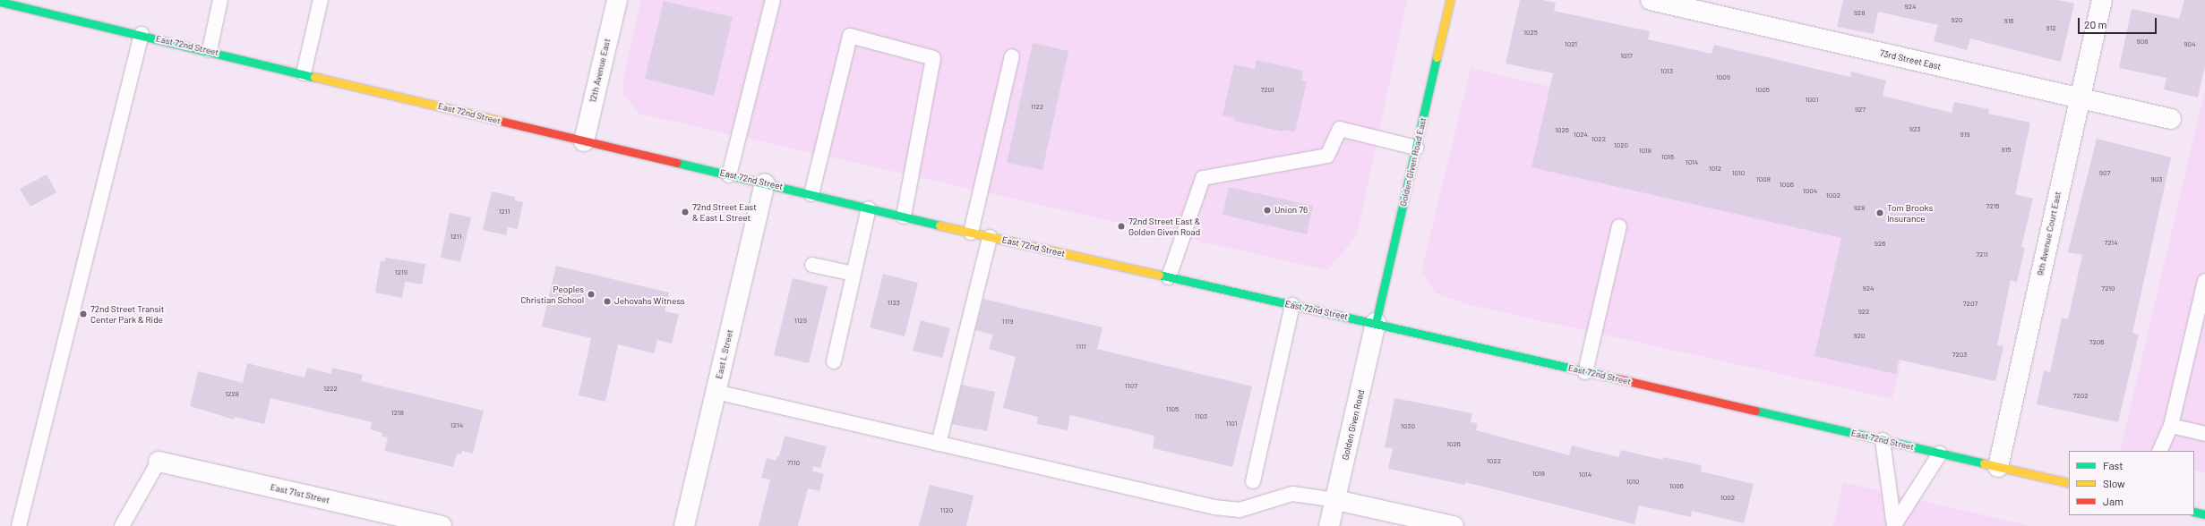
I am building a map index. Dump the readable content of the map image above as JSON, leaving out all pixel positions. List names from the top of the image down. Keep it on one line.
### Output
{"streets":{"main road":["East 72nd Street","Golden Given Road East"],"street":["73rd Street East","12th Avenue East","9th Avenue Court East","East L Street","Golden Given Road","East 71st Street"]},"crossings":[["East 72nd Street","12th Avenue East"],["East 72nd Street","Golden Given Road East"],["East 72nd Street","9th Avenue Court East"],["East 72nd Street","East L Street"],["East 72nd Street","Golden Given Road"],["73rd Street East","9th Avenue Court East"],["Golden Given Road East","Golden Given Road"]],"places":["Union 76","72nd Street East & East L Street","Tom Brooks Insurance","72nd Street East & Golden Given Road","Peoples Christian School","Jehovahs Witness","72nd Street Transit Center Park & Ride"],"house_numbers":["924","928","920","916","912","1025","908","1021","904","1017","1013","1009","7201","1005","1001","1122","927","923","1026","1024","919","1022","1020","915","1018","1016","1014","1012","1010","907","1008","903","1006","1004","1002","7215","928","1211","1211","7214","926","7211","1219","924","7210","1123","7207","922","1129","1119","920","7206","1111","7203","1107","1222","1228","7202","1105","1218","1103","1101","1214","1030","1026","1022","7110","1018","1014","1010","1006","1002","1120"],"legend":["Fast","Slow","Jam"],"scale_bar":"20 m"}
